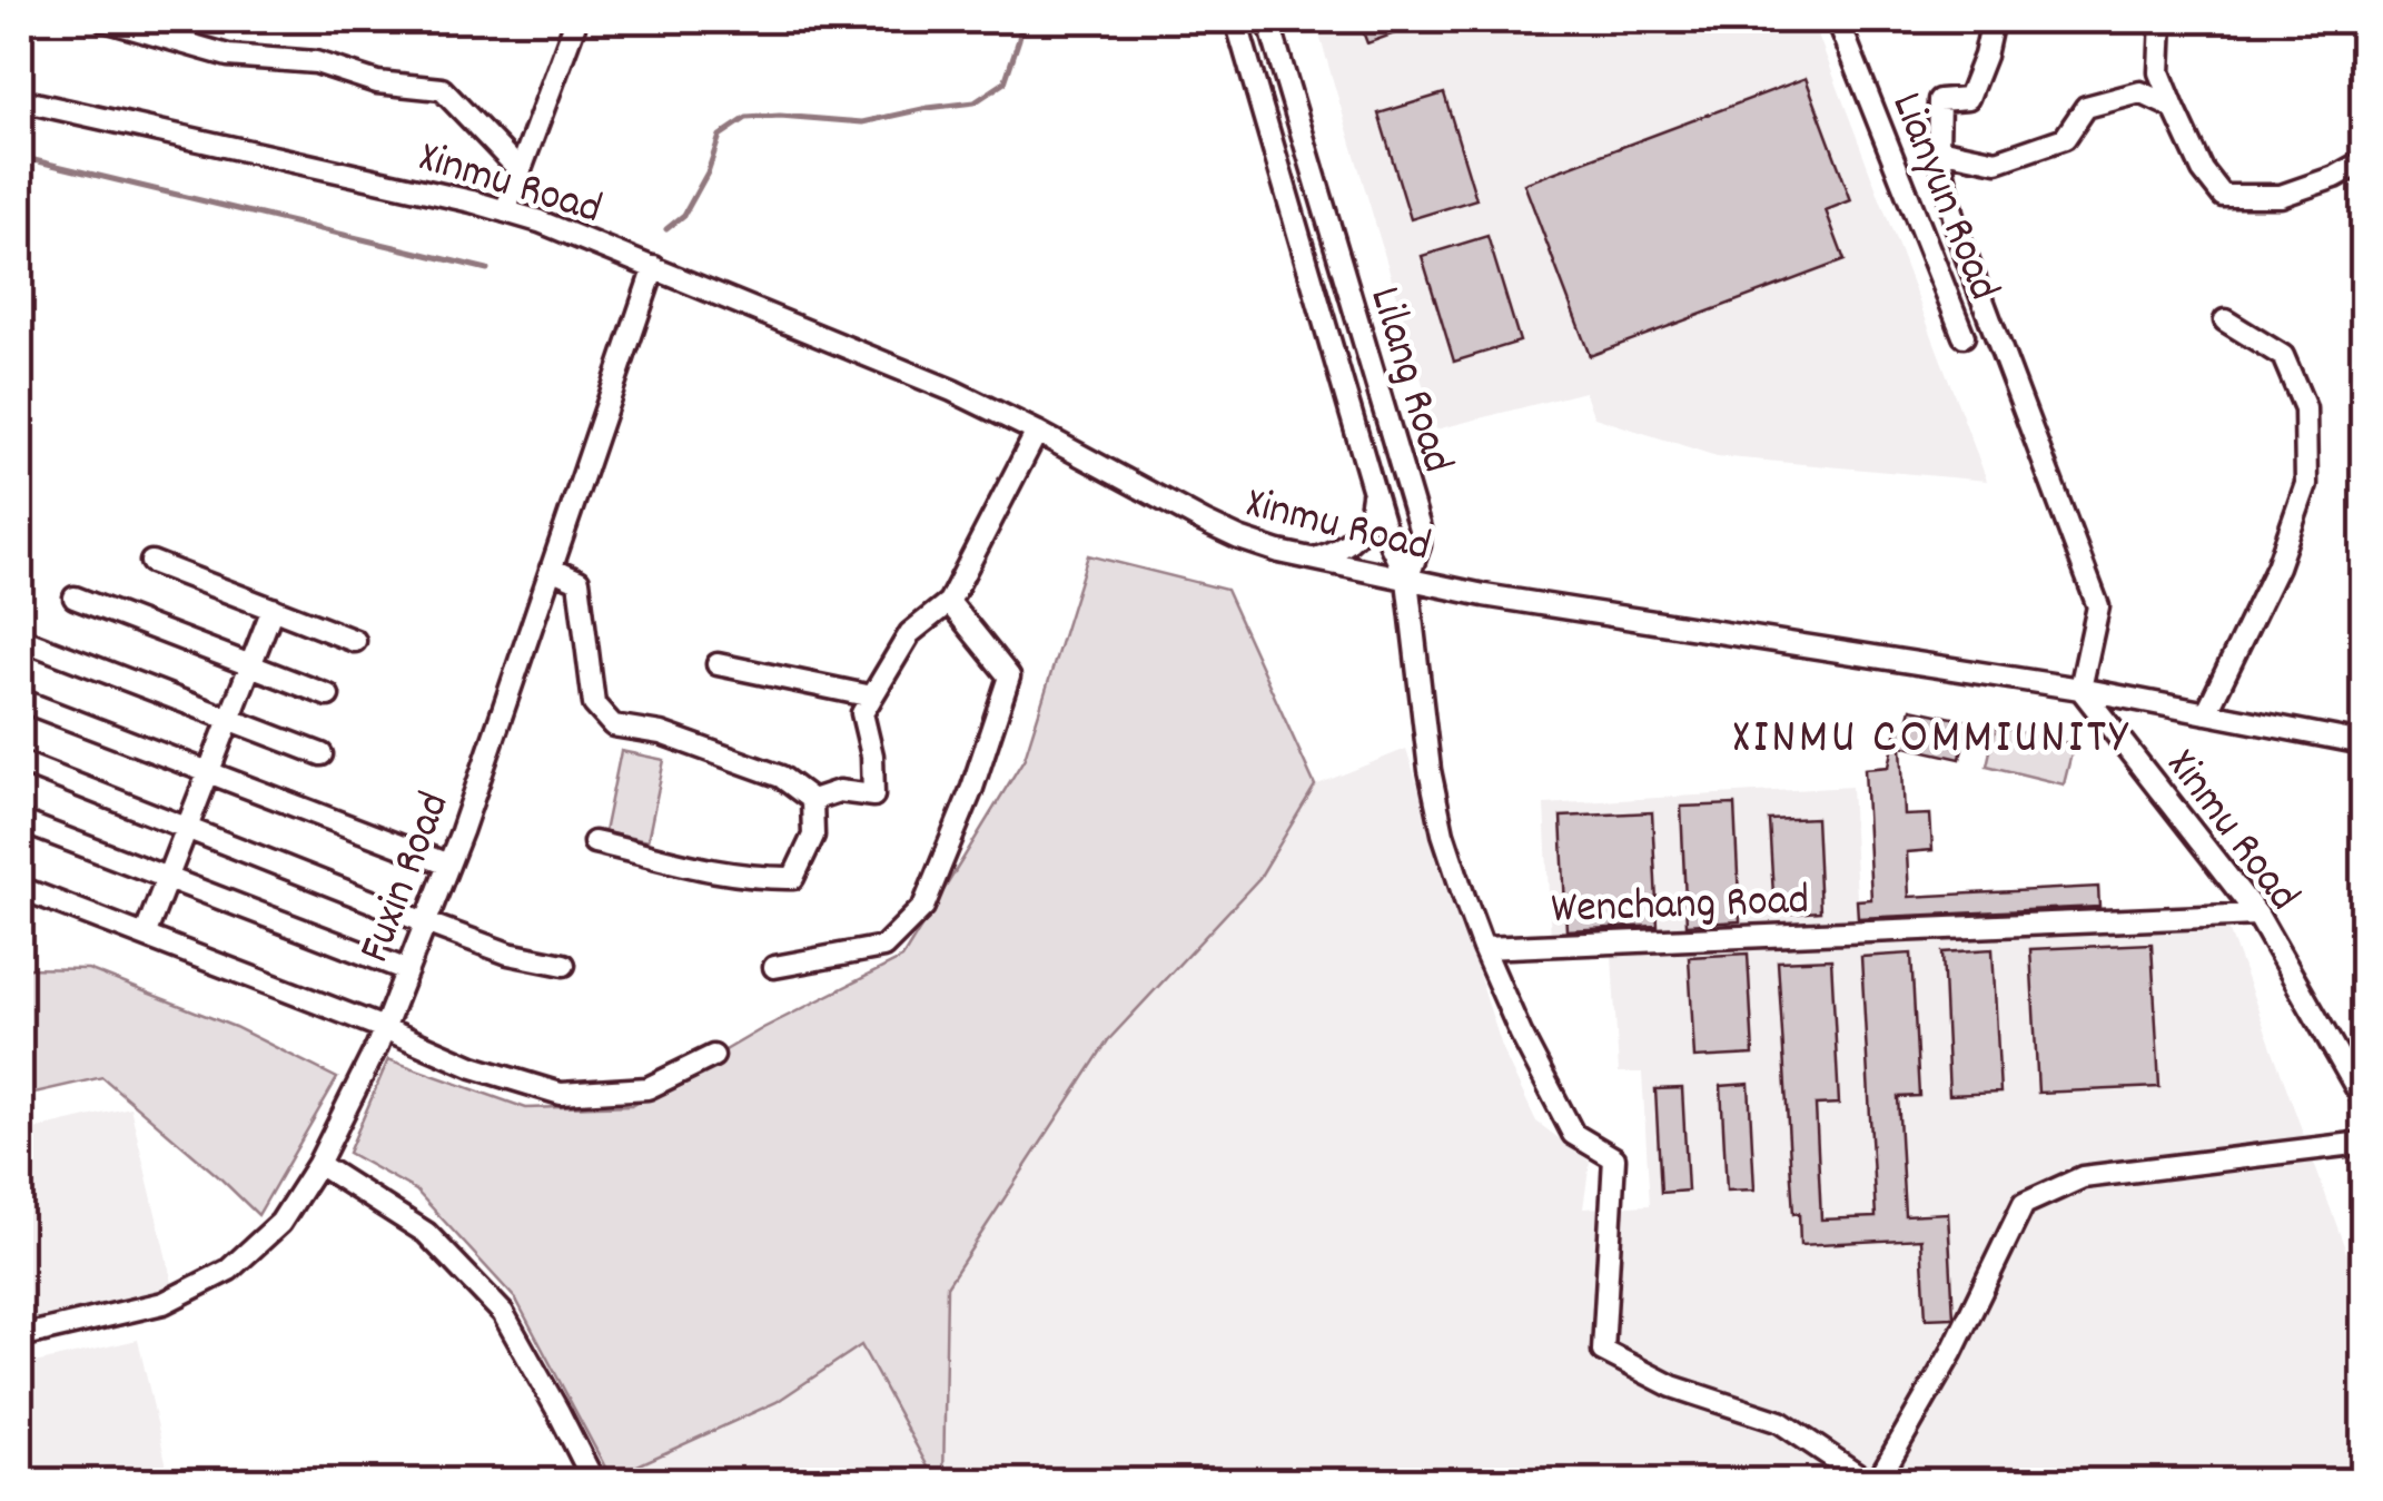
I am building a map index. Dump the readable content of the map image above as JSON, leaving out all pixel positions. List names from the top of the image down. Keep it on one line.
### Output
{"streets":{"street":["Xinmu Road","Lianyun Road","Lilang Road","Fuxin Road","Wenchang Road"]},"crossings":[["Xinmu Road","Lilang Road"],["Xinmu Road","Fuxin Road"],["Xinmu Road","Wenchang Road"]],"districts":["XINMU COMMIUNITY"]}
